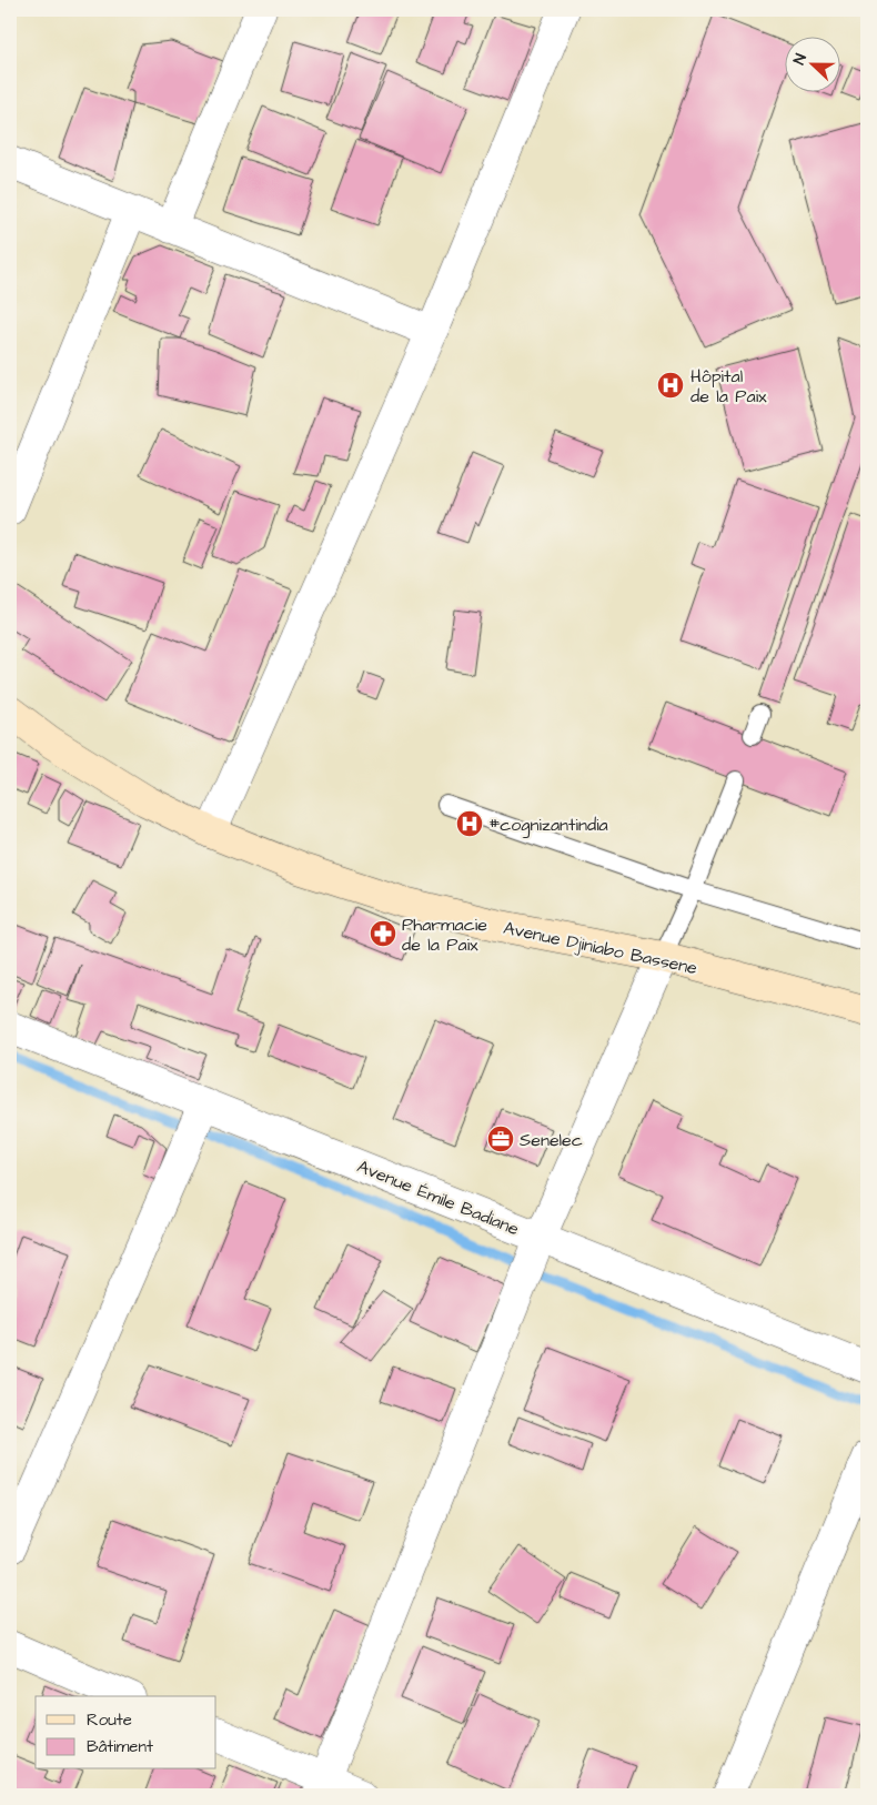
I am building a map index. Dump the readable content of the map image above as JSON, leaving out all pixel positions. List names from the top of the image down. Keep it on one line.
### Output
{"streets":{"main road":["Avenue Djiniabo Bassene"],"street":["Avenue Émile Badiane"]},"places":{"hospital":["Hôpital de la Paix","#cognizantindia"],"pharmacy":["Pharmacie de la Paix"],"office":["Senelec"]},"legend":["Route","Bâtiment"],"north":"left"}
